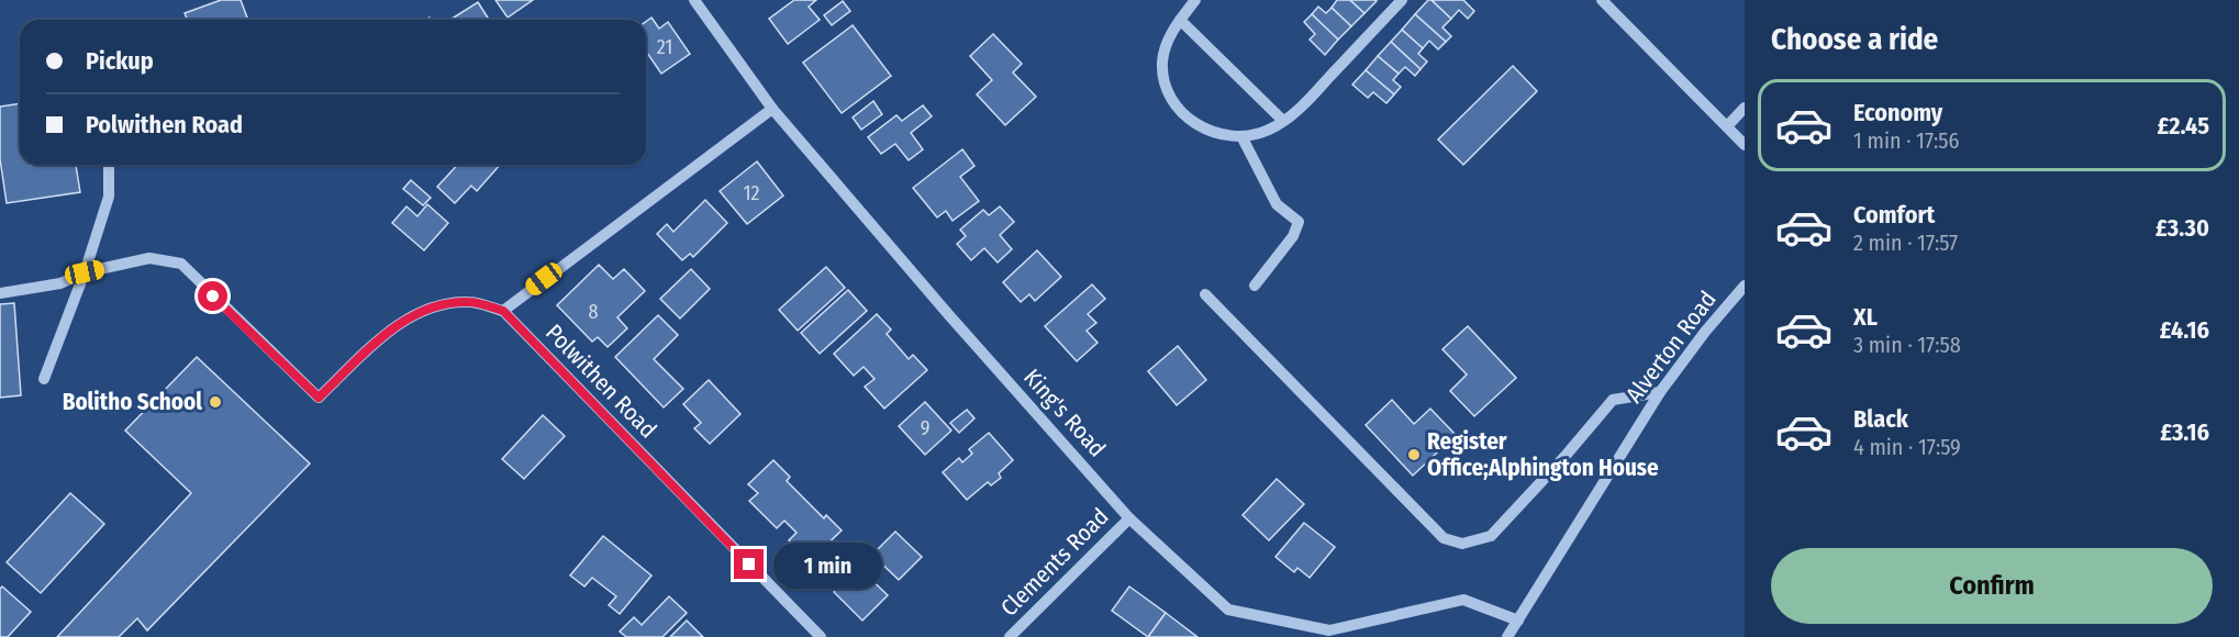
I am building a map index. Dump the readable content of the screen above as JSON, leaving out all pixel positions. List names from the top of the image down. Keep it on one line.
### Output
{"streets":{"street":["Alverton Road","Polwithen Road","King's Road","Clements Road"]},"crossings":[["Alverton Road","King's Road"],["King's Road","Clements Road"]],"places":["Bolitho School","Register Office;Alphington House"],"house_numbers":["21","12","8","9"],"page":{"heading":"Choose a ride","banner":["Pickup","Polwithen Road"],"list":[{"name":"Economy","note":"1 min · 17:56","value":"£2.45"},{"name":"Comfort","note":"2 min · 17:57","value":"£3.30"},{"name":"XL","note":"3 min · 17:58","value":"£4.16"},{"name":"Black","note":"4 min · 17:59","value":"£3.16"}],"buttons":"Confirm","bubble":"1 min"}}
